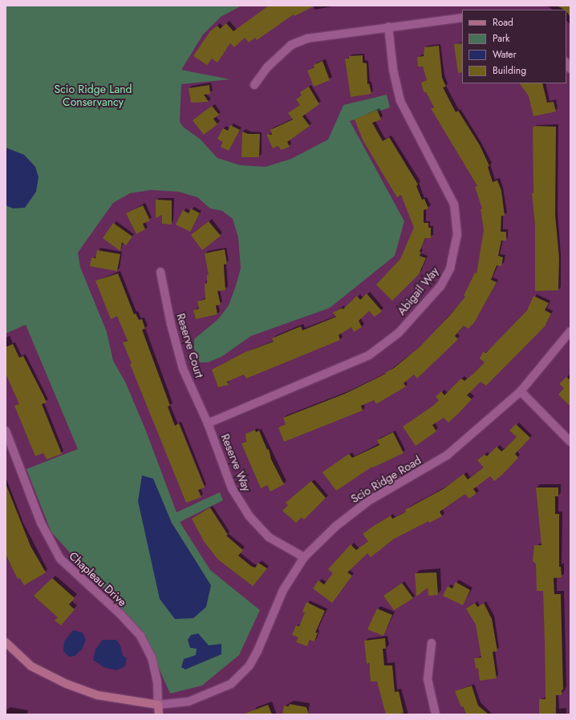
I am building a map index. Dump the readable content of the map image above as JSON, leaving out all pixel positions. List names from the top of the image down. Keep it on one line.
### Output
{"streets":{"street":["Abigail Way","Reserve Court","Reserve Way","Scio Ridge Road","Chapleau Drive"]},"crossings":[["Abigail Way","Reserve Court"],["Abigail Way","Reserve Way"],["Reserve Court","Reserve Way"],["Reserve Way","Scio Ridge Road"],["Scio Ridge Road","Chapleau Drive"]],"parks":["Scio Ridge Land Conservancy"],"legend":["Road","Park","Water","Building"]}
